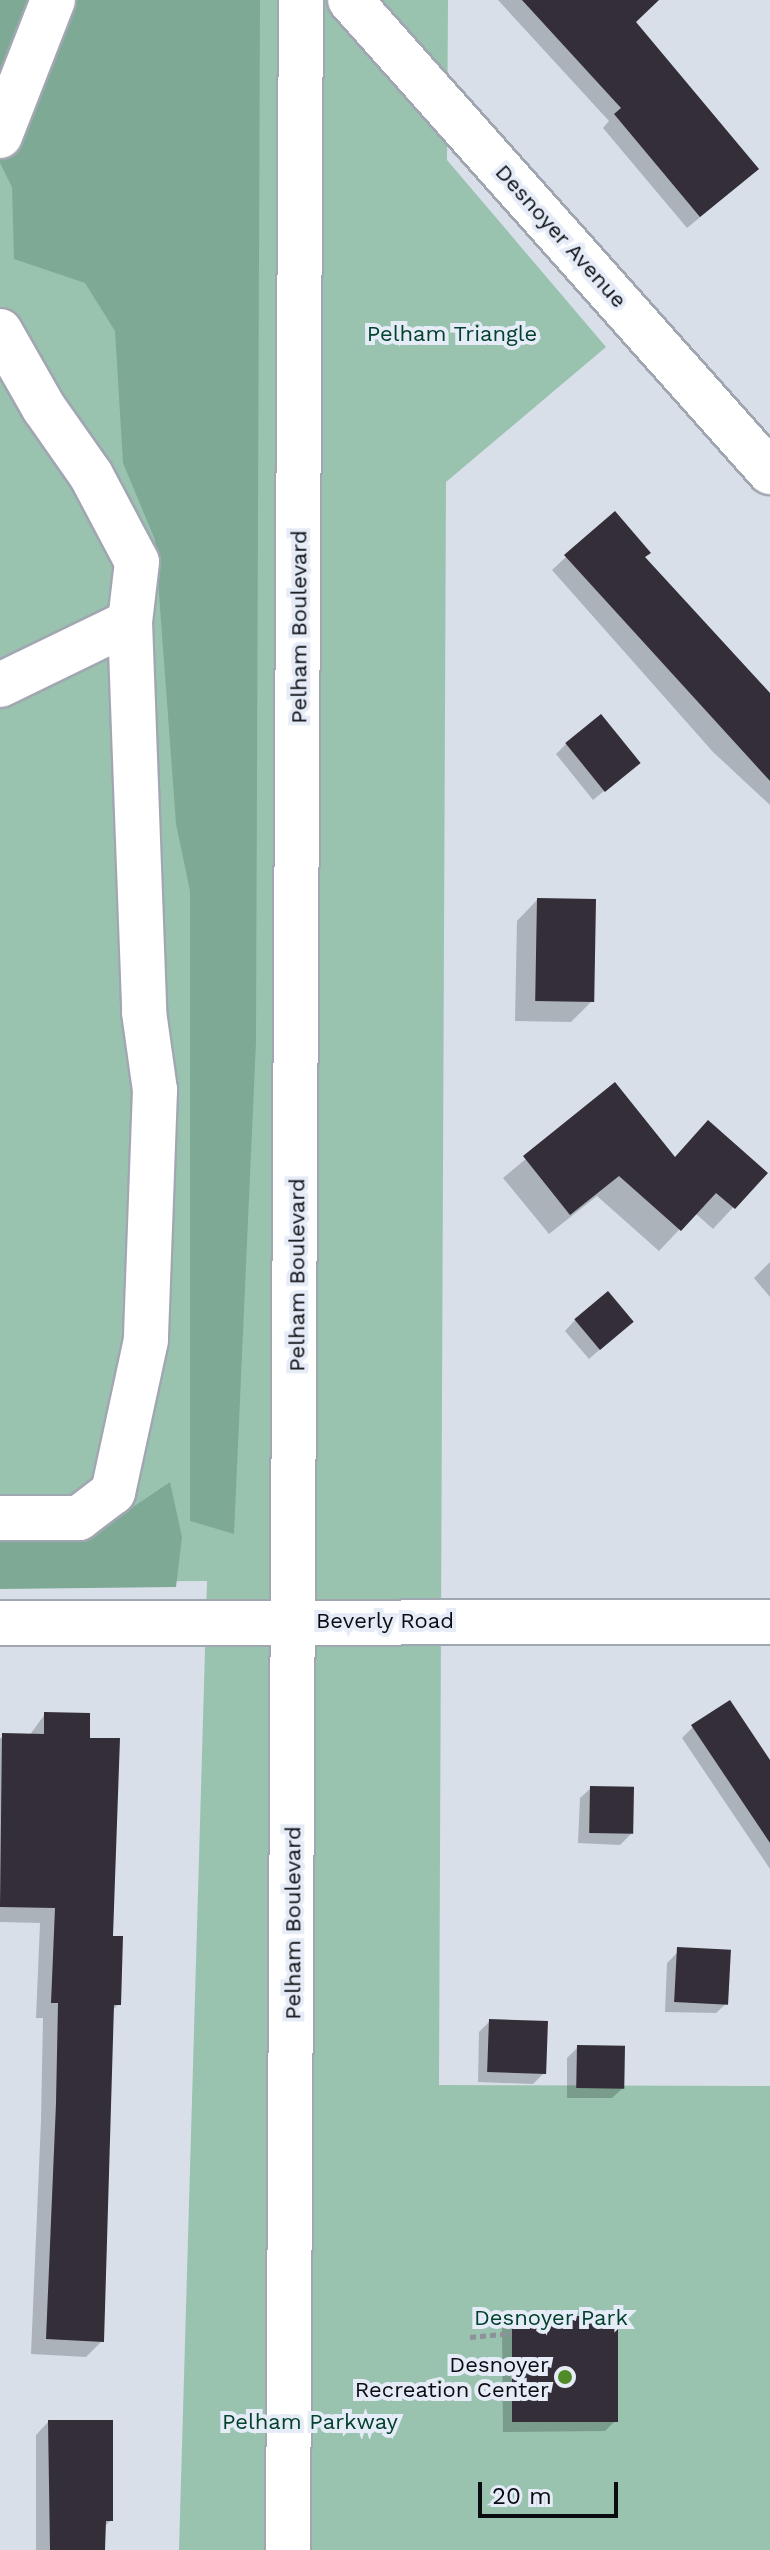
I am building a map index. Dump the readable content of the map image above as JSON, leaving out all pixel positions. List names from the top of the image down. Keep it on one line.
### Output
{"streets":{"street":["Desnoyer Avenue","Pelham Boulevard","Beverly Road"]},"crossings":[["Pelham Boulevard","Beverly Road"]],"parks":["Pelham Triangle","Desnoyer Park","Pelham Parkway"],"places":["Desnoyer Recreation Center"],"scale_bar":"20 m"}
